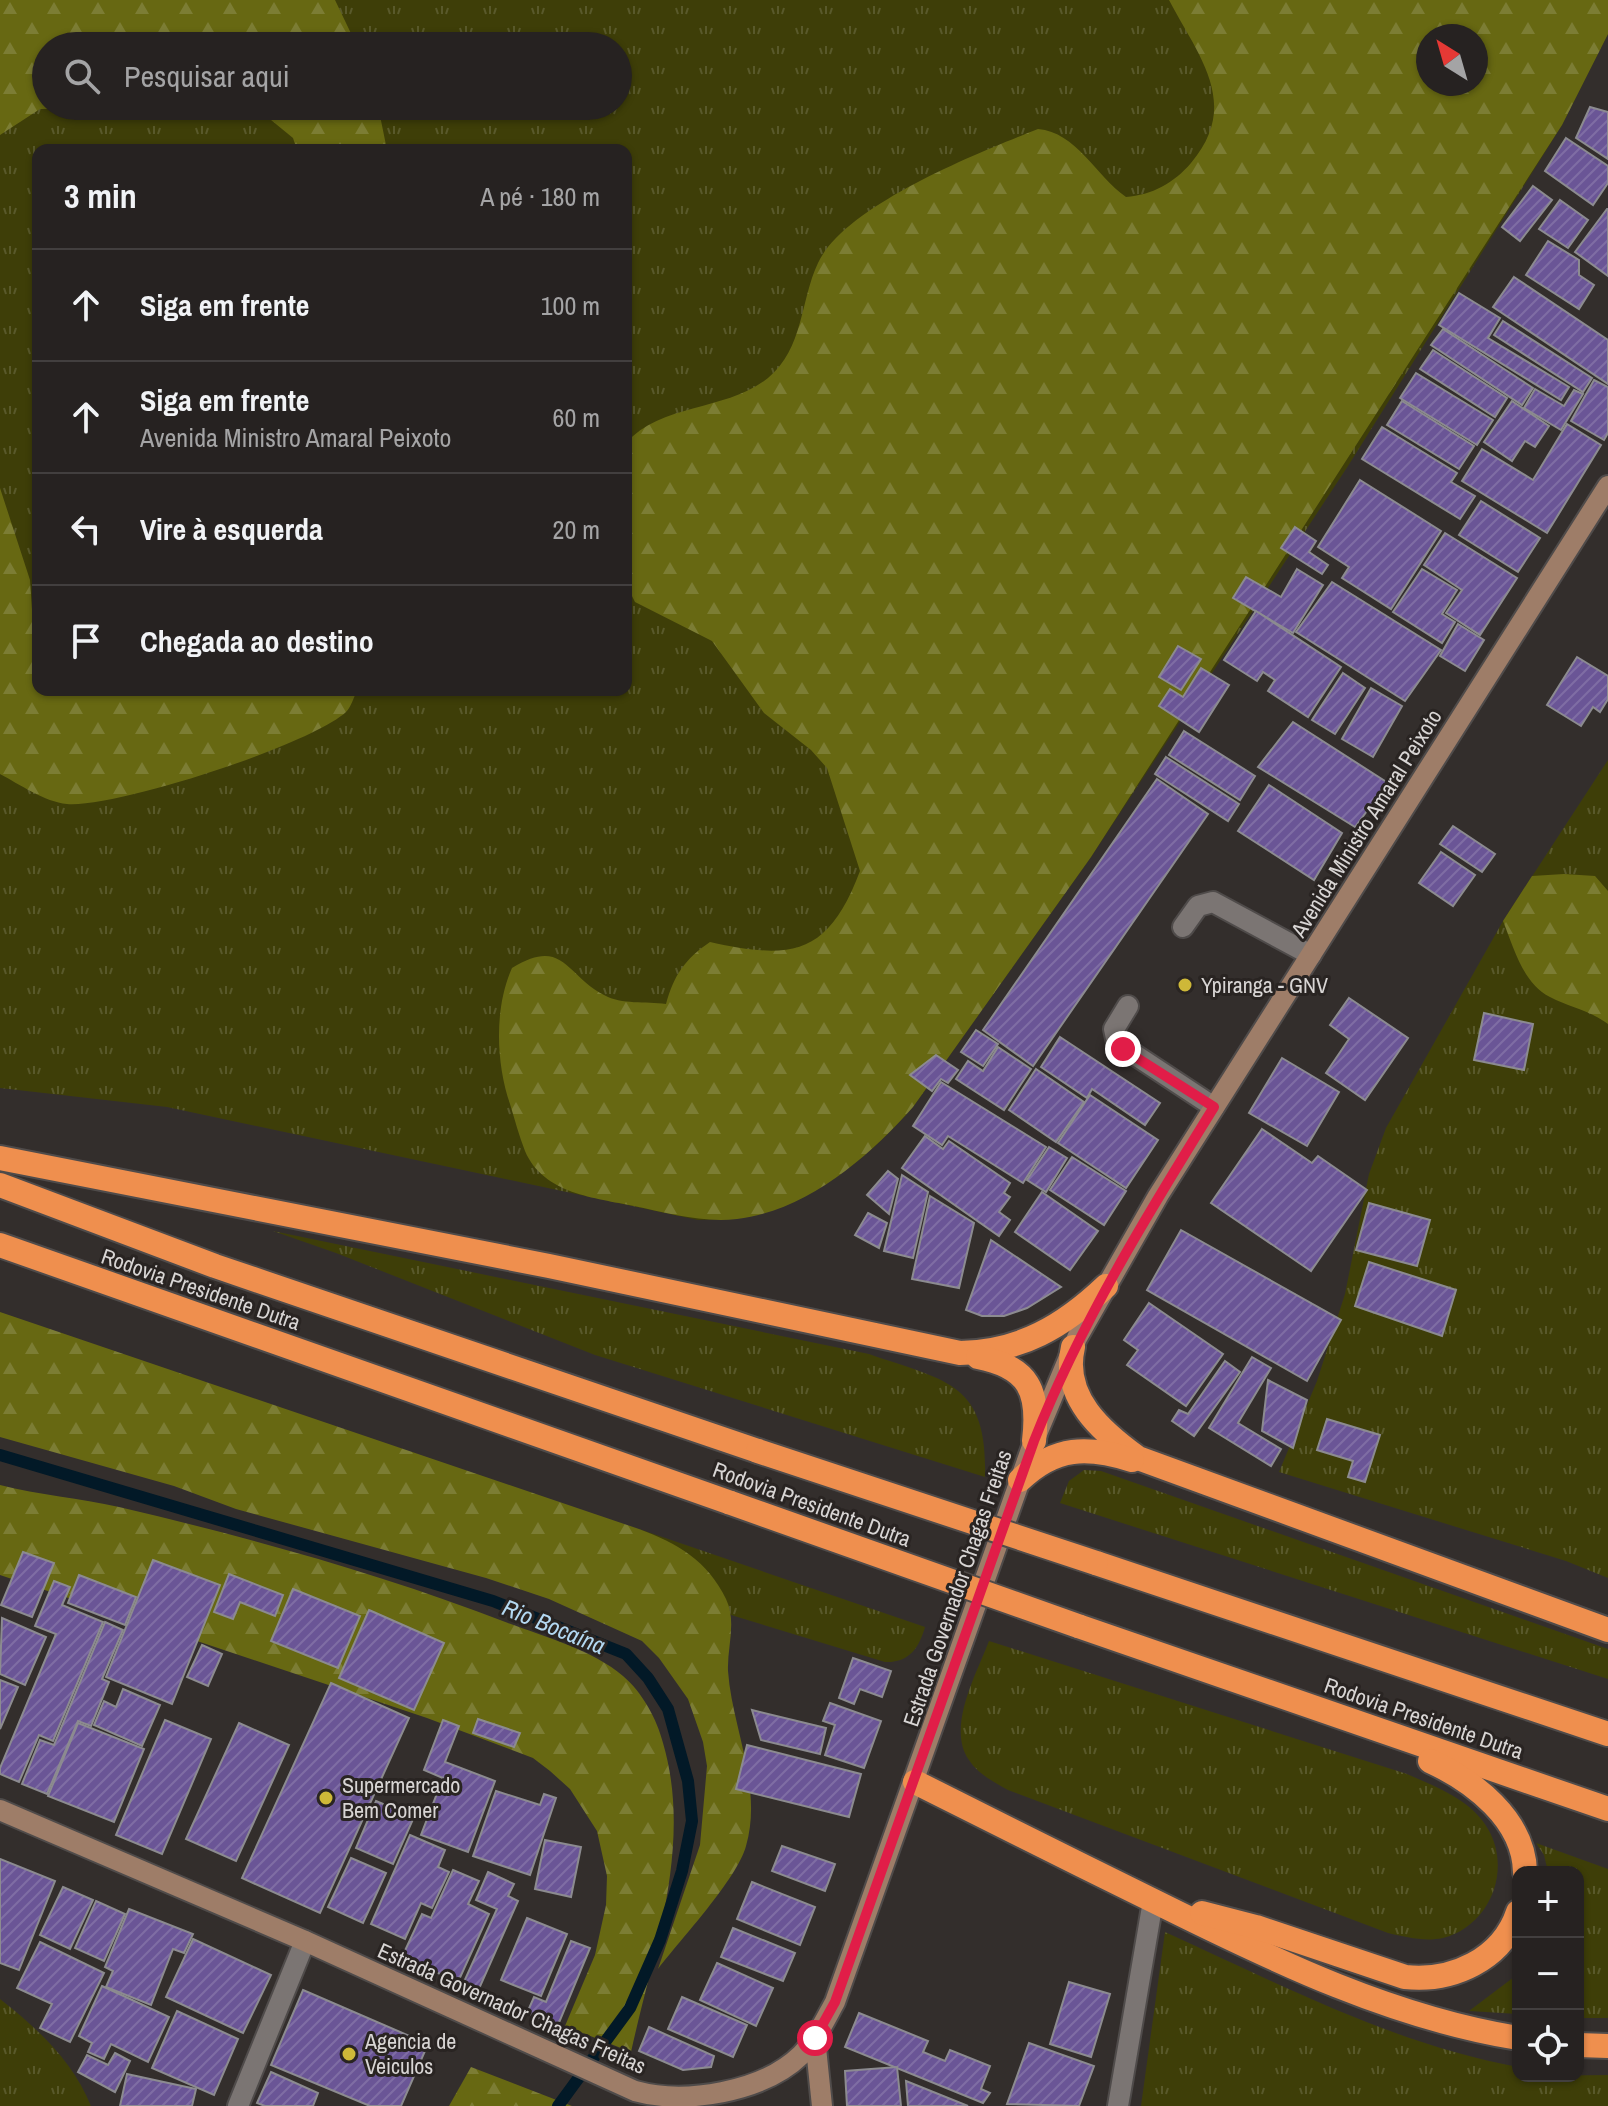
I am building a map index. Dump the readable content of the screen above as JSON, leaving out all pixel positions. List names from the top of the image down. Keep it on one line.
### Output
{"streets":{"highway":["Rodovia Presidente Dutra"],"main road":["Avenida Ministro Amaral Peixoto","Estrada Governador Chagas Freitas"]},"crossings":[["Avenida Ministro Amaral Peixoto","Estrada Governador Chagas Freitas"]],"water":["Rio Bocaína"],"places":["Ypiranga - GNV","Supermercado Bem Comer","Agencia de Veiculos"],"north":"top left","page":{"search":"Pesquisar aqui","heading":["3 min","A pé · 180 m"],"list":[["Siga em frente","100 m"],["Siga em frente","Avenida Ministro Amaral Peixoto","60 m"],["Vire à esquerda","20 m"],"Chegada ao destino"],"map_buttons":["+","−"]}}
